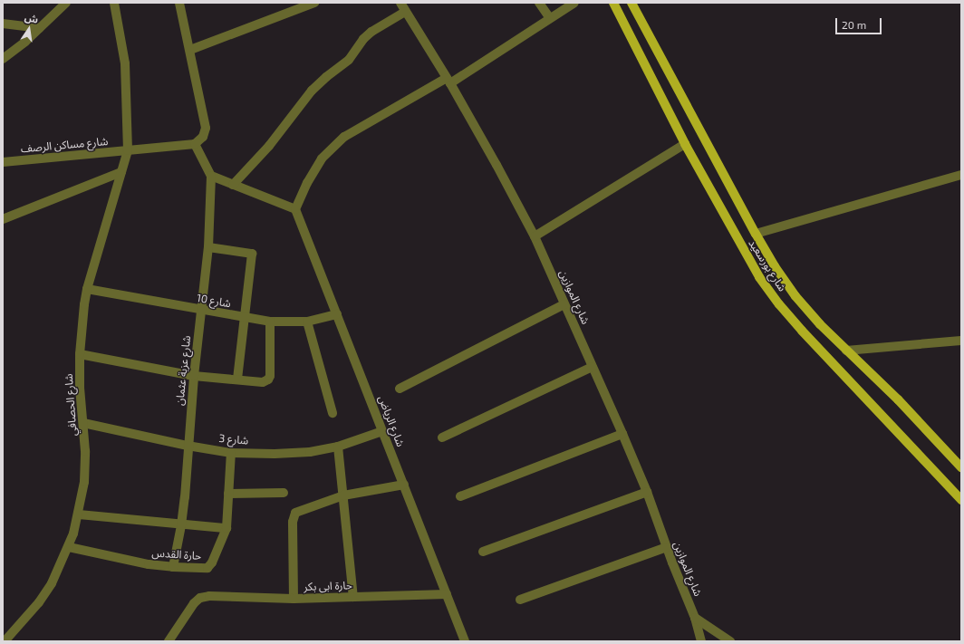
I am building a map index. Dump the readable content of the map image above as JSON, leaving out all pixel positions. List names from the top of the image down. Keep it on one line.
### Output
{"streets":{"main road":["شارع بورسعيد"],"street":["شارع مساكن الرصف","شارع الموازين","شارع 10","شارع عزبة عثمان","شارع الحصافي","شارع الرياض","شارع 3","حارة القدس","حارة ابى بكر"]},"crossings":[["شارع مساكن الرصف","شارع الحصافي"],["شارع 10","شارع عزبة عثمان"],["شارع 10","شارع الحصافي"],["شارع 10","شارع الرياض"],["شارع عزبة عثمان","شارع 3"],["شارع عزبة عثمان","حارة القدس"],["شارع الحصافي","شارع 3"],["شارع الحصافي","حارة القدس"],["شارع الرياض","شارع 3"],["شارع الرياض","حارة ابى بكر"],["شارع 3","حارة القدس"]],"scale_bar":"20 m","north":"top"}
